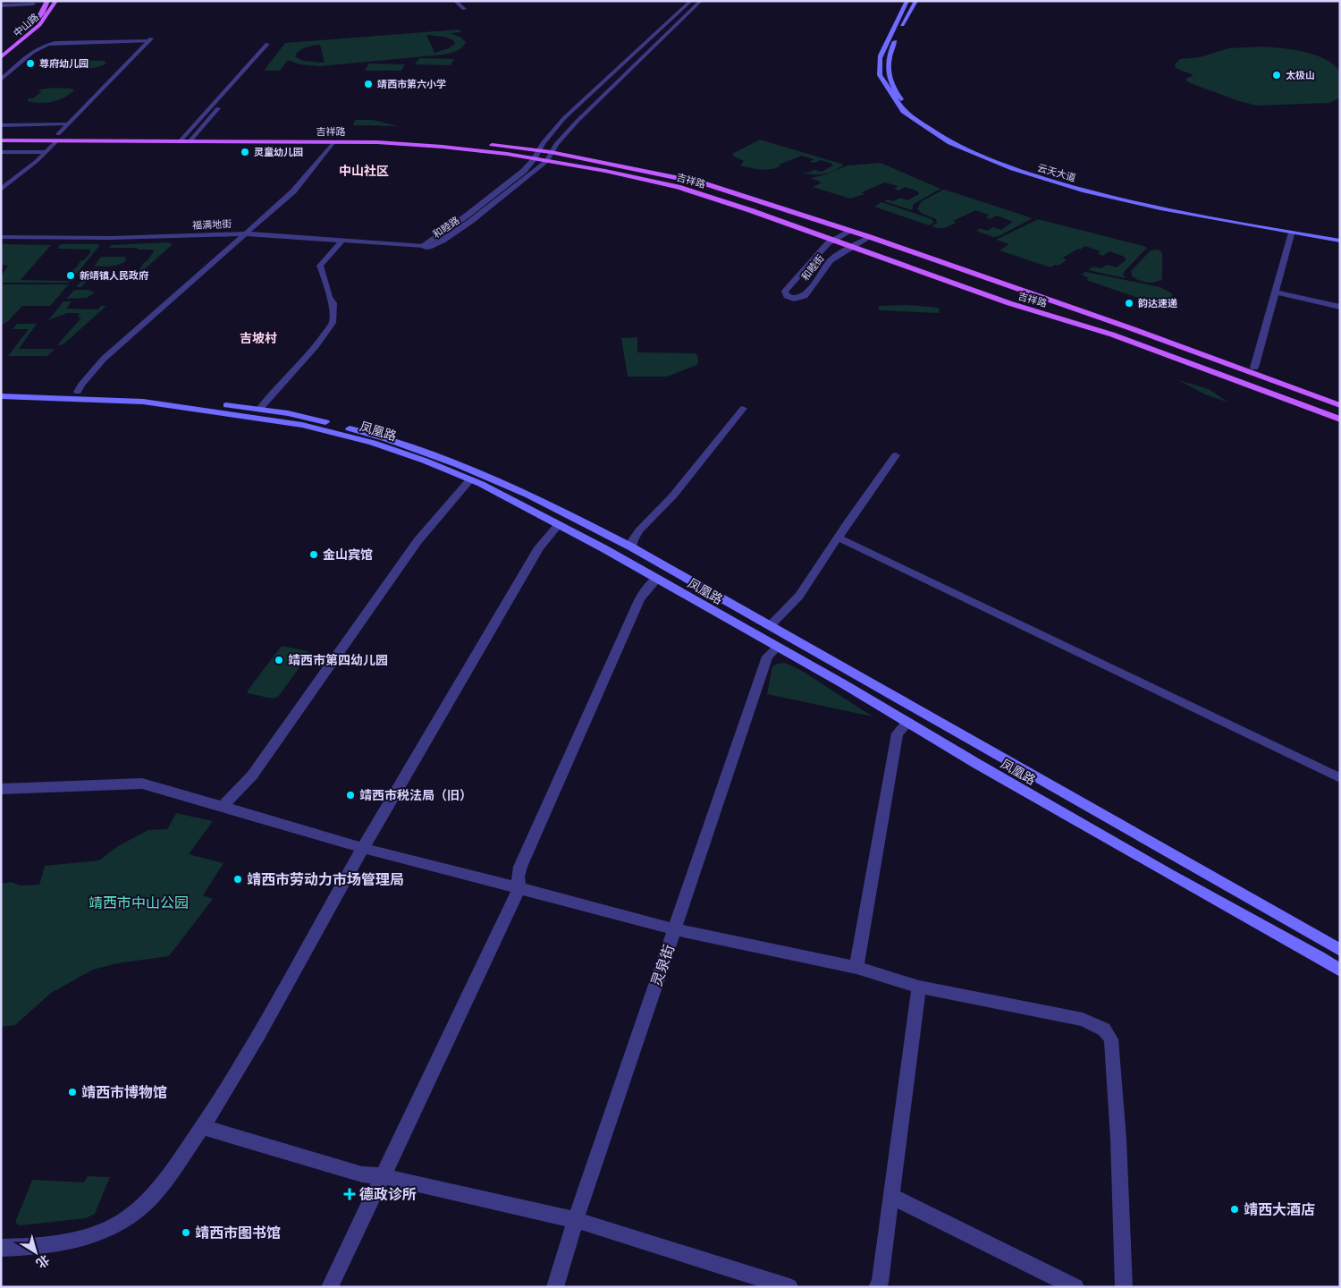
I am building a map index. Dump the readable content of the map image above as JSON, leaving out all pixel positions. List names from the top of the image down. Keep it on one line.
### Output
{"streets":{"main road":["中山路","吉祥路","云天大道","凤凰路"],"street":["福满地街","和睦路","和睦街","灵泉街"]},"crossings":[["吉祥路","和睦路"],["吉祥路","和睦街"],["福满地街","和睦路"],["凤凰路","灵泉街"]],"districts":["中山社区","吉坡村"],"parks":["靖西市中山公园"],"places":{"other":["尊府幼儿园","太极山","靖西市第六小学","灵童幼儿园","新靖镇人民政府","韵达速递","金山宾馆","靖西市第四幼儿园","靖西市税法局（旧）","靖西市劳动力市场管理局","靖西市博物馆","靖西大酒店","靖西市图书馆"],"health":["德政诊所"]},"north":"bottom right"}
